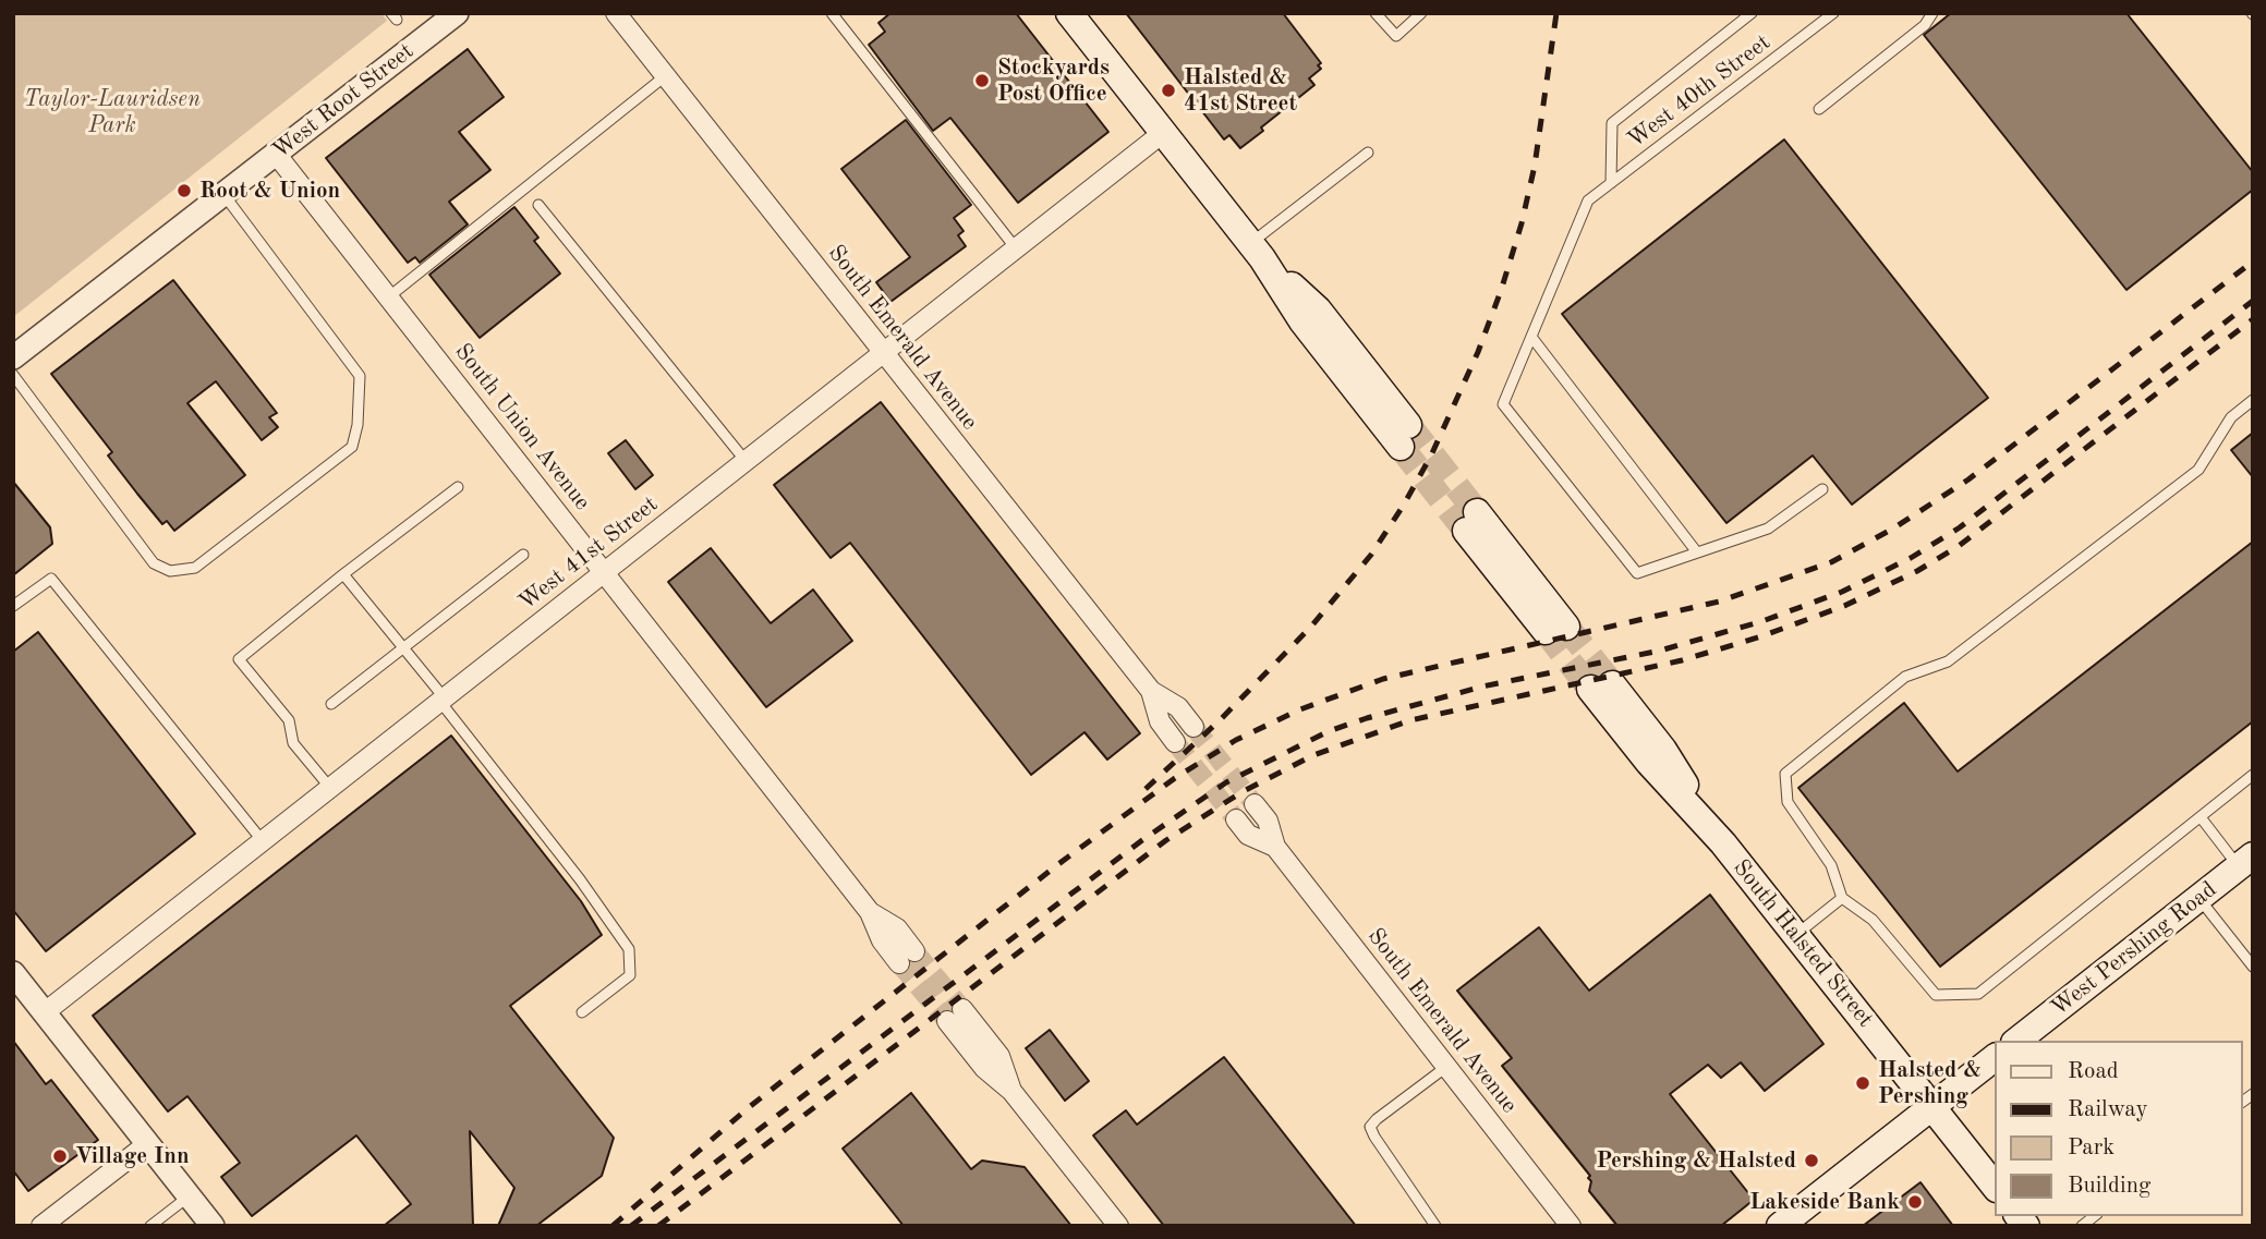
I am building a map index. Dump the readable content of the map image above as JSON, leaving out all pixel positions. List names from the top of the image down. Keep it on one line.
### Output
{"streets":{"main road":["South Halsted Street","West Pershing Road"],"street":["West Root Street","South Emerald Avenue","South Union Avenue","West 41st Street"],"lane":["West 40th Street"]},"crossings":[["West Root Street","South Union Avenue"],["South Emerald Avenue","West 41st Street"],["South Union Avenue","West 41st Street"]],"parks":["Taylor-Lauridsen Park"],"places":["Stockyards Post Office","Halsted & 41st Street","Root & Union","Halsted & Pershing","Village Inn","Pershing & Halsted","Lakeside Bank"],"legend":["Road","Railway","Park","Building"]}
